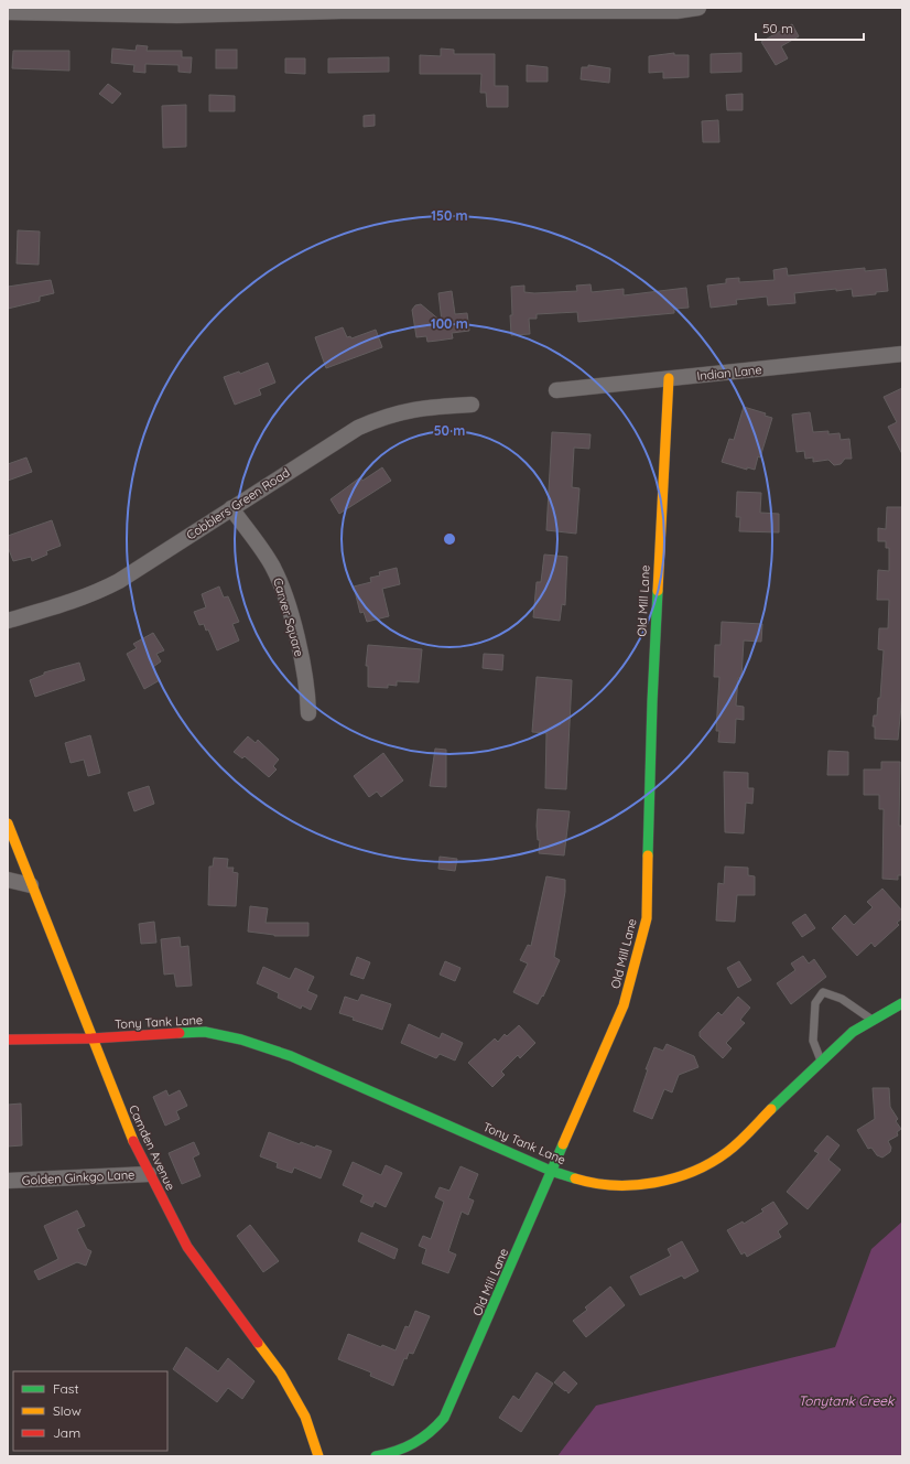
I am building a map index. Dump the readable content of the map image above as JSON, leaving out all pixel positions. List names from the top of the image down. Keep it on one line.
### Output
{"streets":{"street":["Indian Lane","Cobblers Green Road","Old Mill Lane","Carver Square","Tony Tank Lane","Camden Avenue","Golden Ginkgo Lane"]},"crossings":[["Indian Lane","Old Mill Lane"],["Cobblers Green Road","Carver Square"],["Old Mill Lane","Tony Tank Lane"],["Tony Tank Lane","Camden Avenue"],["Camden Avenue","Golden Ginkgo Lane"]],"water":["Tonytank Creek"],"legend":["Fast","Slow","Jam"],"scale_bar":"50 m","rings":["150 m","100 m","50 m"]}
